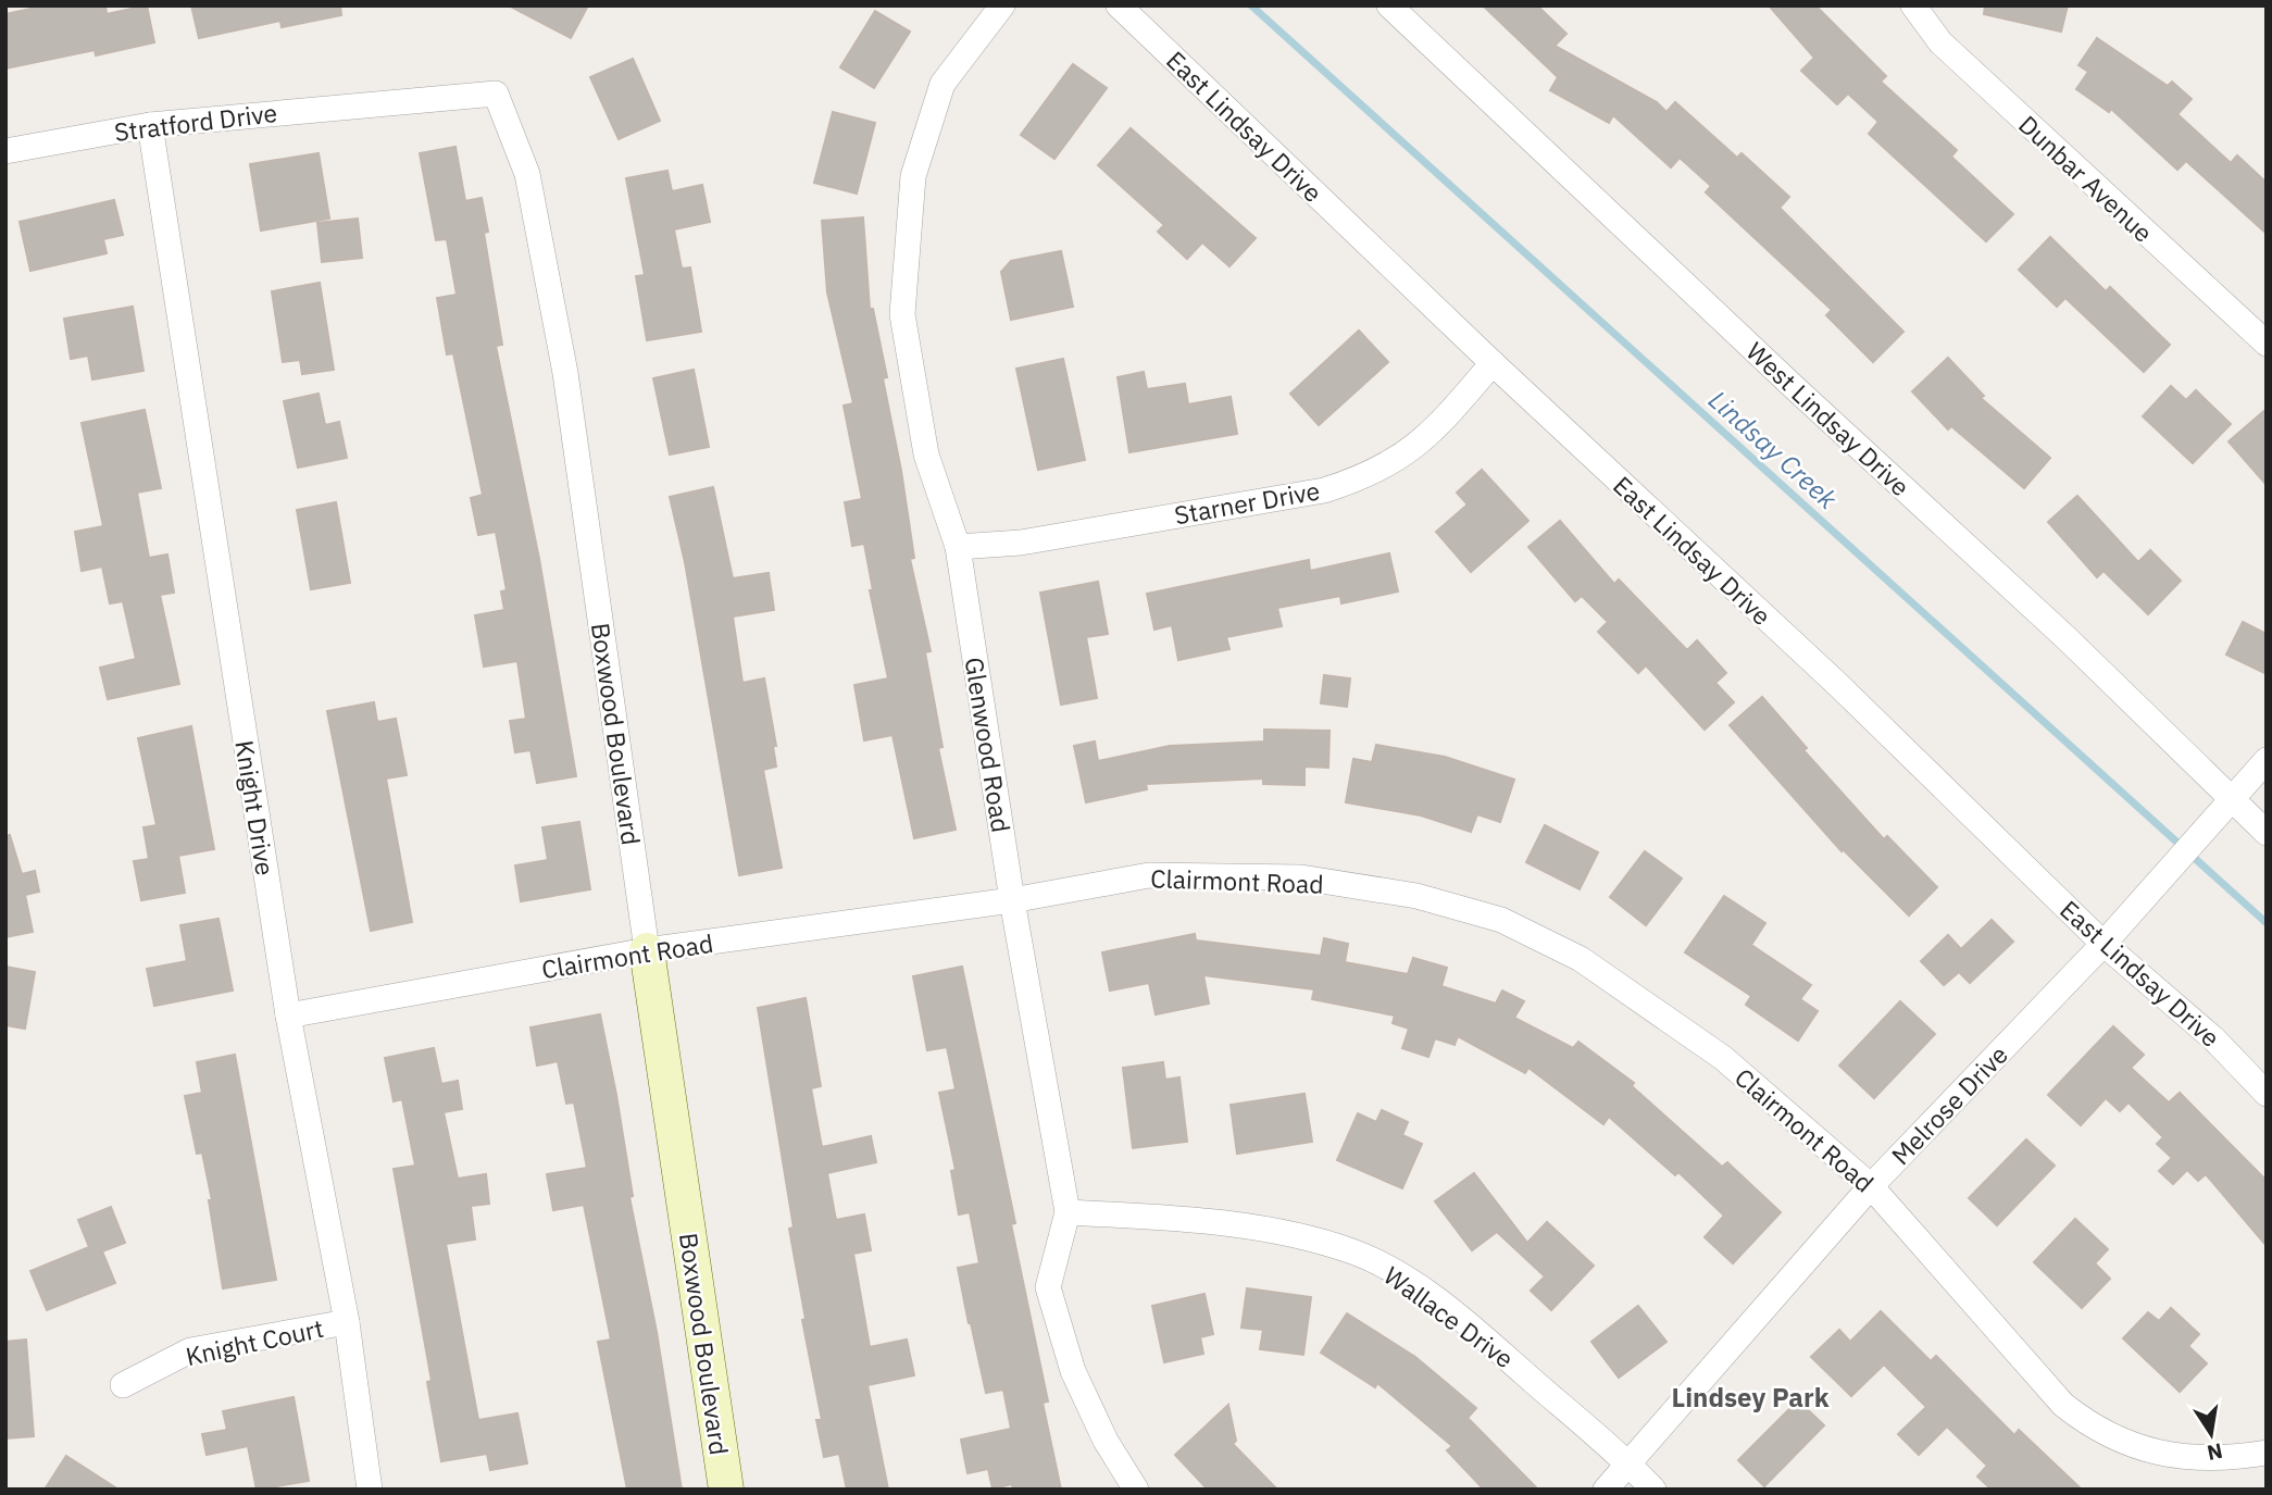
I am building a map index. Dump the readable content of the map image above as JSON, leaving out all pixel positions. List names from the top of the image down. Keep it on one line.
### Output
{"streets":{"street":["Stratford Drive","East Lindsay Drive","Dunbar Avenue","West Lindsay Drive","Starner Drive","Boxwood Boulevard","Glenwood Road","Knight Drive","Clairmont Road","Melrose Drive","Wallace Drive","Knight Court"]},"crossings":[["Stratford Drive","Boxwood Boulevard"],["Stratford Drive","Knight Drive"],["East Lindsay Drive","Starner Drive"],["East Lindsay Drive","Melrose Drive"],["West Lindsay Drive","Melrose Drive"],["Starner Drive","Glenwood Road"],["Boxwood Boulevard","Clairmont Road"],["Glenwood Road","Clairmont Road"],["Glenwood Road","Wallace Drive"],["Knight Drive","Clairmont Road"],["Knight Drive","Knight Court"],["Clairmont Road","Melrose Drive"],["Melrose Drive","Wallace Drive"]],"districts":["Lindsey Park"],"water":["Lindsay Creek"],"north":"bottom"}
